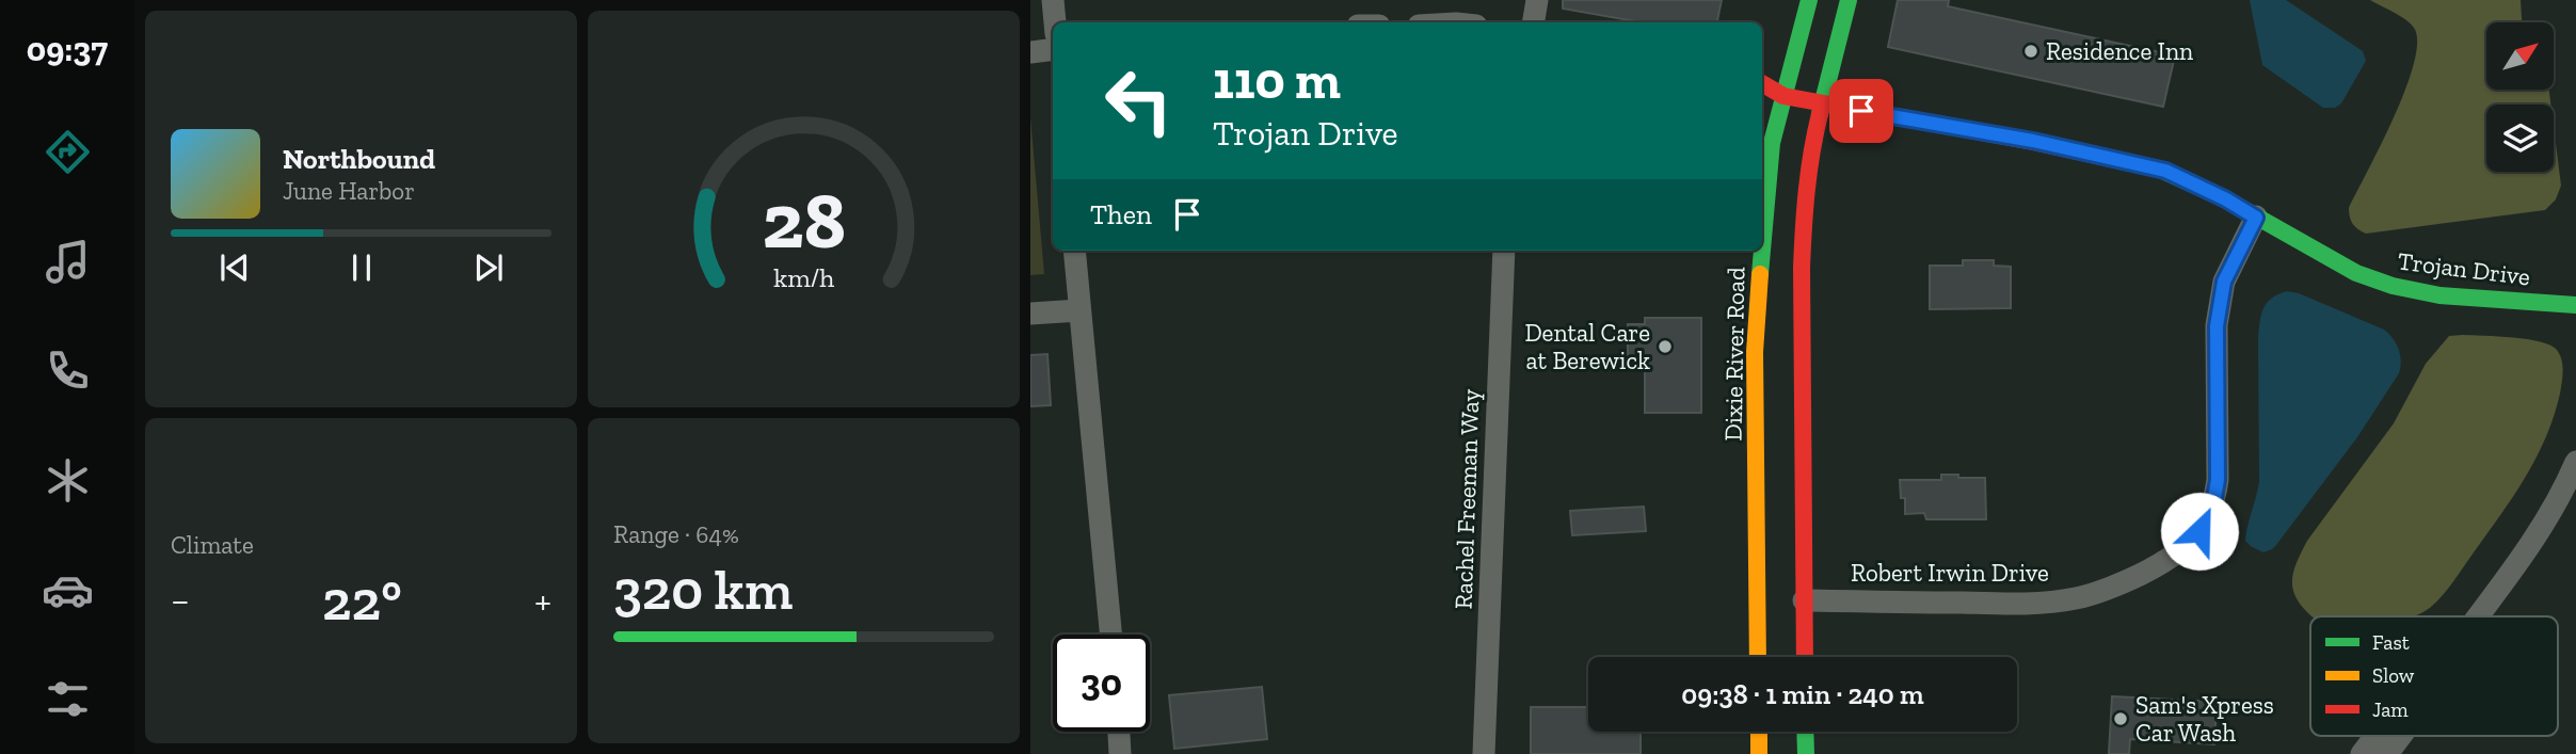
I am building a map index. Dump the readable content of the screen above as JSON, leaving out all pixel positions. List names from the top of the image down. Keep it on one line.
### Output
{"streets":{"street":["Trojan Drive","Dixie River Road","Rachel Freeman Way","Robert Irwin Drive"]},"crossings":[["Trojan Drive","Dixie River Road"],["Trojan Drive","Robert Irwin Drive"]],"places":["Residence Inn","Dental Care at Berewick","Sam's Xpress Car Wash"],"legend":["Fast","Slow","Jam"],"north":"top right","page":{"tabs":"09:37","turn":["110 m","Trojan Drive"],"song":["Northbound","June Harbor"],"then":"Then","tile":["Climate",["Range · 64%","320 km"]],"heat":["−","22°","+"],"limit":"30","trip":"09:38 · 1 min · 240 m","gauge":["28","km/h"]}}
